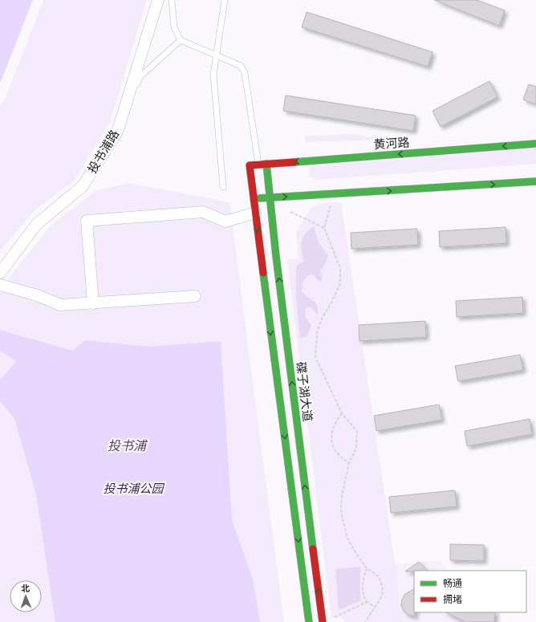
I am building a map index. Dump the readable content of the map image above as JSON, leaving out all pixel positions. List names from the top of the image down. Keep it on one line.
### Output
{"streets":{"main road":["黄河路","碟子湖大道"],"street":["投书浦路"]},"crossings":[["黄河路","碟子湖大道"]],"water":["投书浦"],"parks":["投书浦公园"],"legend":["畅通","拥堵"],"north":"top"}
